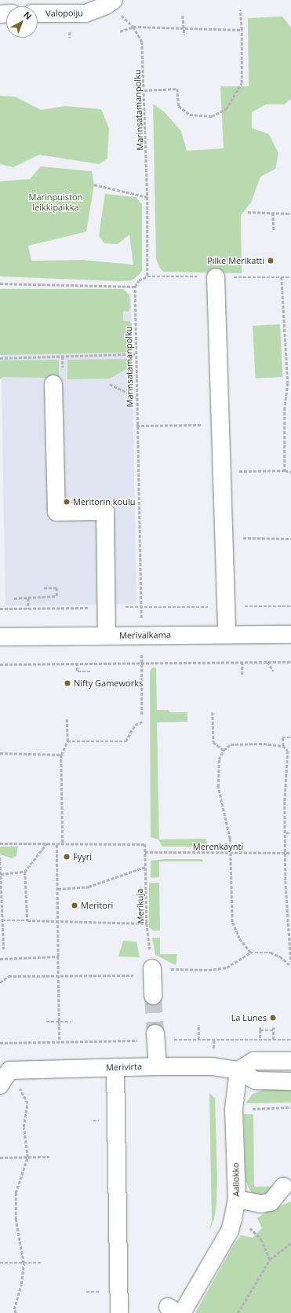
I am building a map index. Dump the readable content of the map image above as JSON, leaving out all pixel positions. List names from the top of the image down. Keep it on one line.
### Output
{"streets":{"street":["Valopoiju","Merivalkama","Merivirta","Aallokko"],"path":["Marinsatamanpolku","Merenkäynti","Merikuja"]},"crossings":[["Marinsatamanpolku","Merivalkama"],["Merenkäynti","Merikuja"],["Merivirta","Aallokko"]],"parks":["Marinpuiston leikkipaikka"],"places":["Pilke Merikatti","Meritorin koulu","Nifty Gameworks","Fyyri","Meritori","La Lunes"],"north":"top right"}
